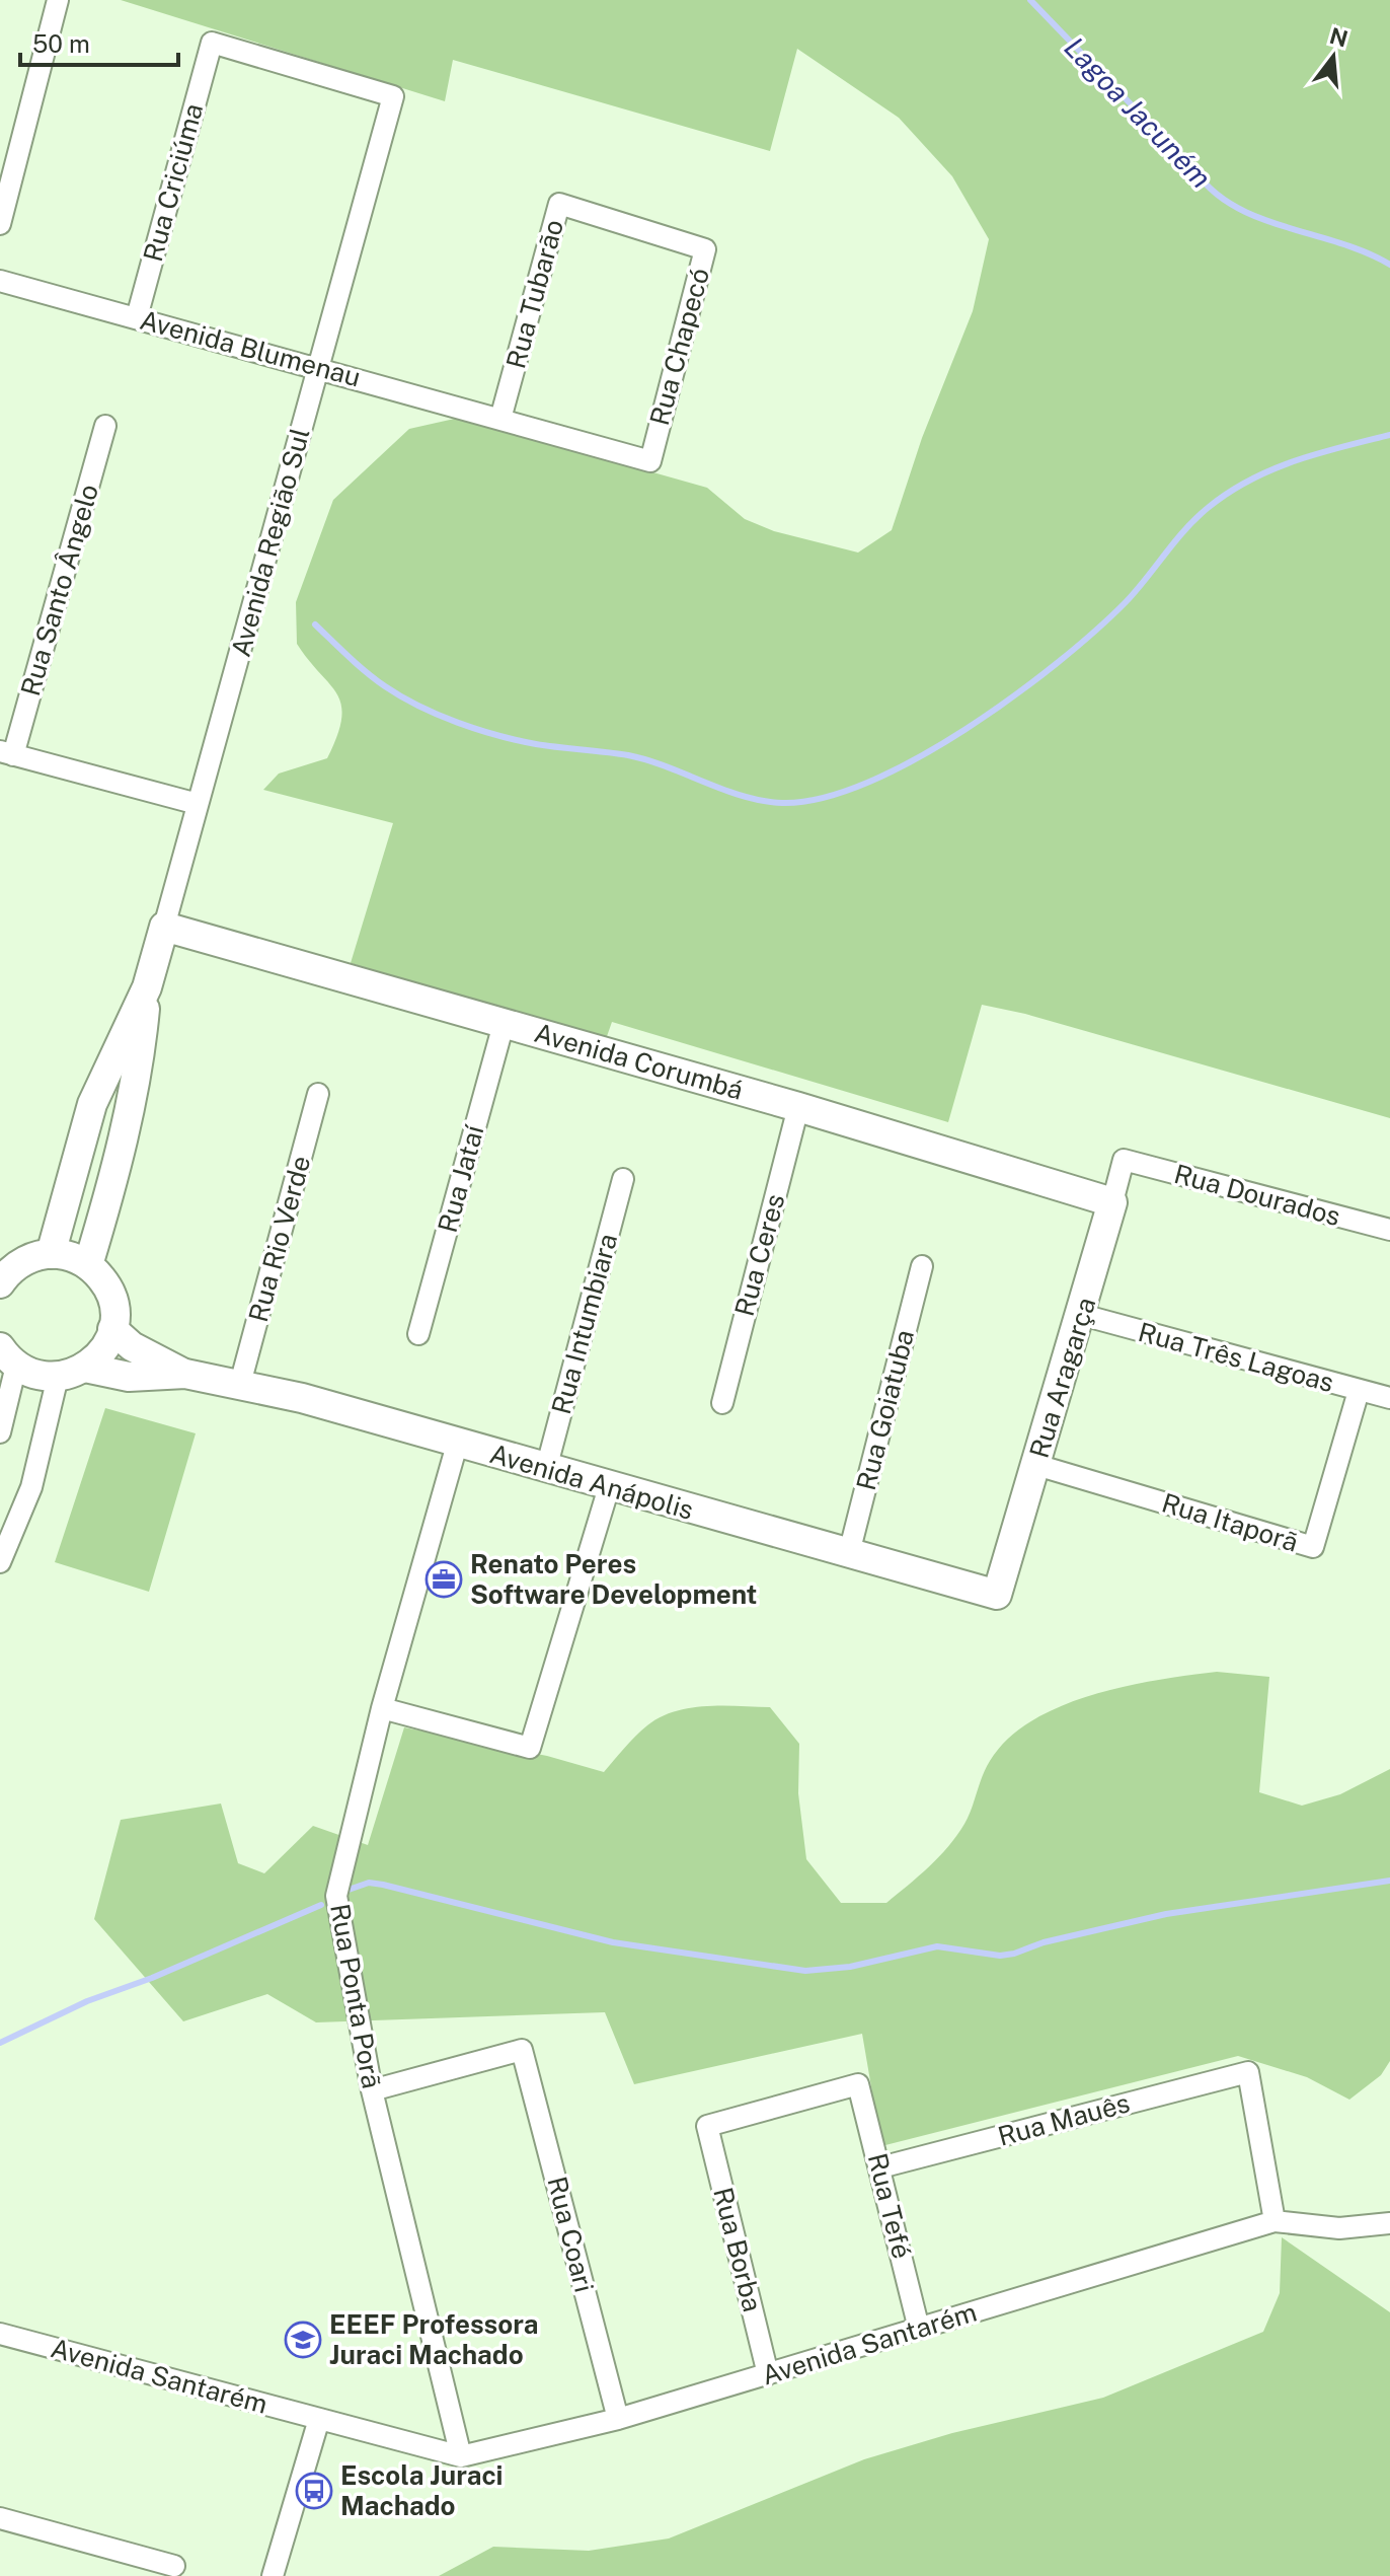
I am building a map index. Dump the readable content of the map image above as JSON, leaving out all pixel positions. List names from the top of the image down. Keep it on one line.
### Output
{"streets":{"street":["Rua Criciúma","Rua Tubarão","Rua Chapecó","Avenida Blumenau","Avenida Região Sul","Rua Santo Ângelo","Avenida Corumbá","Rua Jataí","Rua Dourados","Rua Rio Verde","Rua Ceres","Rua Intumbiara","Rua Três Lagoas","Rua Aragarça","Rua Goiatuba","Avenida Anápolis","Rua Itaporã","Rua Ponta Porã","Rua Mauês","Rua Tefé","Rua Coari","Rua Borba","Avenida Santarém"]},"crossings":[["Rua Criciúma","Avenida Blumenau"],["Rua Criciúma","Avenida Região Sul"],["Rua Tubarão","Rua Chapecó"],["Rua Tubarão","Avenida Blumenau"],["Rua Chapecó","Avenida Blumenau"],["Avenida Blumenau","Avenida Região Sul"],["Avenida Região Sul","Avenida Corumbá"],["Avenida Corumbá","Rua Jataí"],["Avenida Corumbá","Rua Ceres"],["Avenida Corumbá","Rua Aragarça"],["Rua Dourados","Rua Aragarça"],["Rua Rio Verde","Avenida Anápolis"],["Rua Intumbiara","Avenida Anápolis"],["Rua Três Lagoas","Rua Aragarça"],["Rua Três Lagoas","Rua Itaporã"],["Rua Aragarça","Avenida Anápolis"],["Rua Aragarça","Rua Itaporã"],["Rua Goiatuba","Avenida Anápolis"],["Avenida Anápolis","Rua Ponta Porã"],["Rua Ponta Porã","Rua Coari"],["Rua Ponta Porã","Avenida Santarém"],["Rua Mauês","Rua Tefé"],["Rua Mauês","Avenida Santarém"],["Rua Tefé","Rua Borba"],["Rua Tefé","Avenida Santarém"],["Rua Coari","Avenida Santarém"],["Rua Borba","Avenida Santarém"]],"water":["Lagoa Jacuném"],"places":{"office":["Renato Peres Software Development"],"school or university":["EEEF Professora Juraci Machado"],"bus stop":["Escola Juraci Machado"]},"scale_bar":"50 m","north":"top"}
